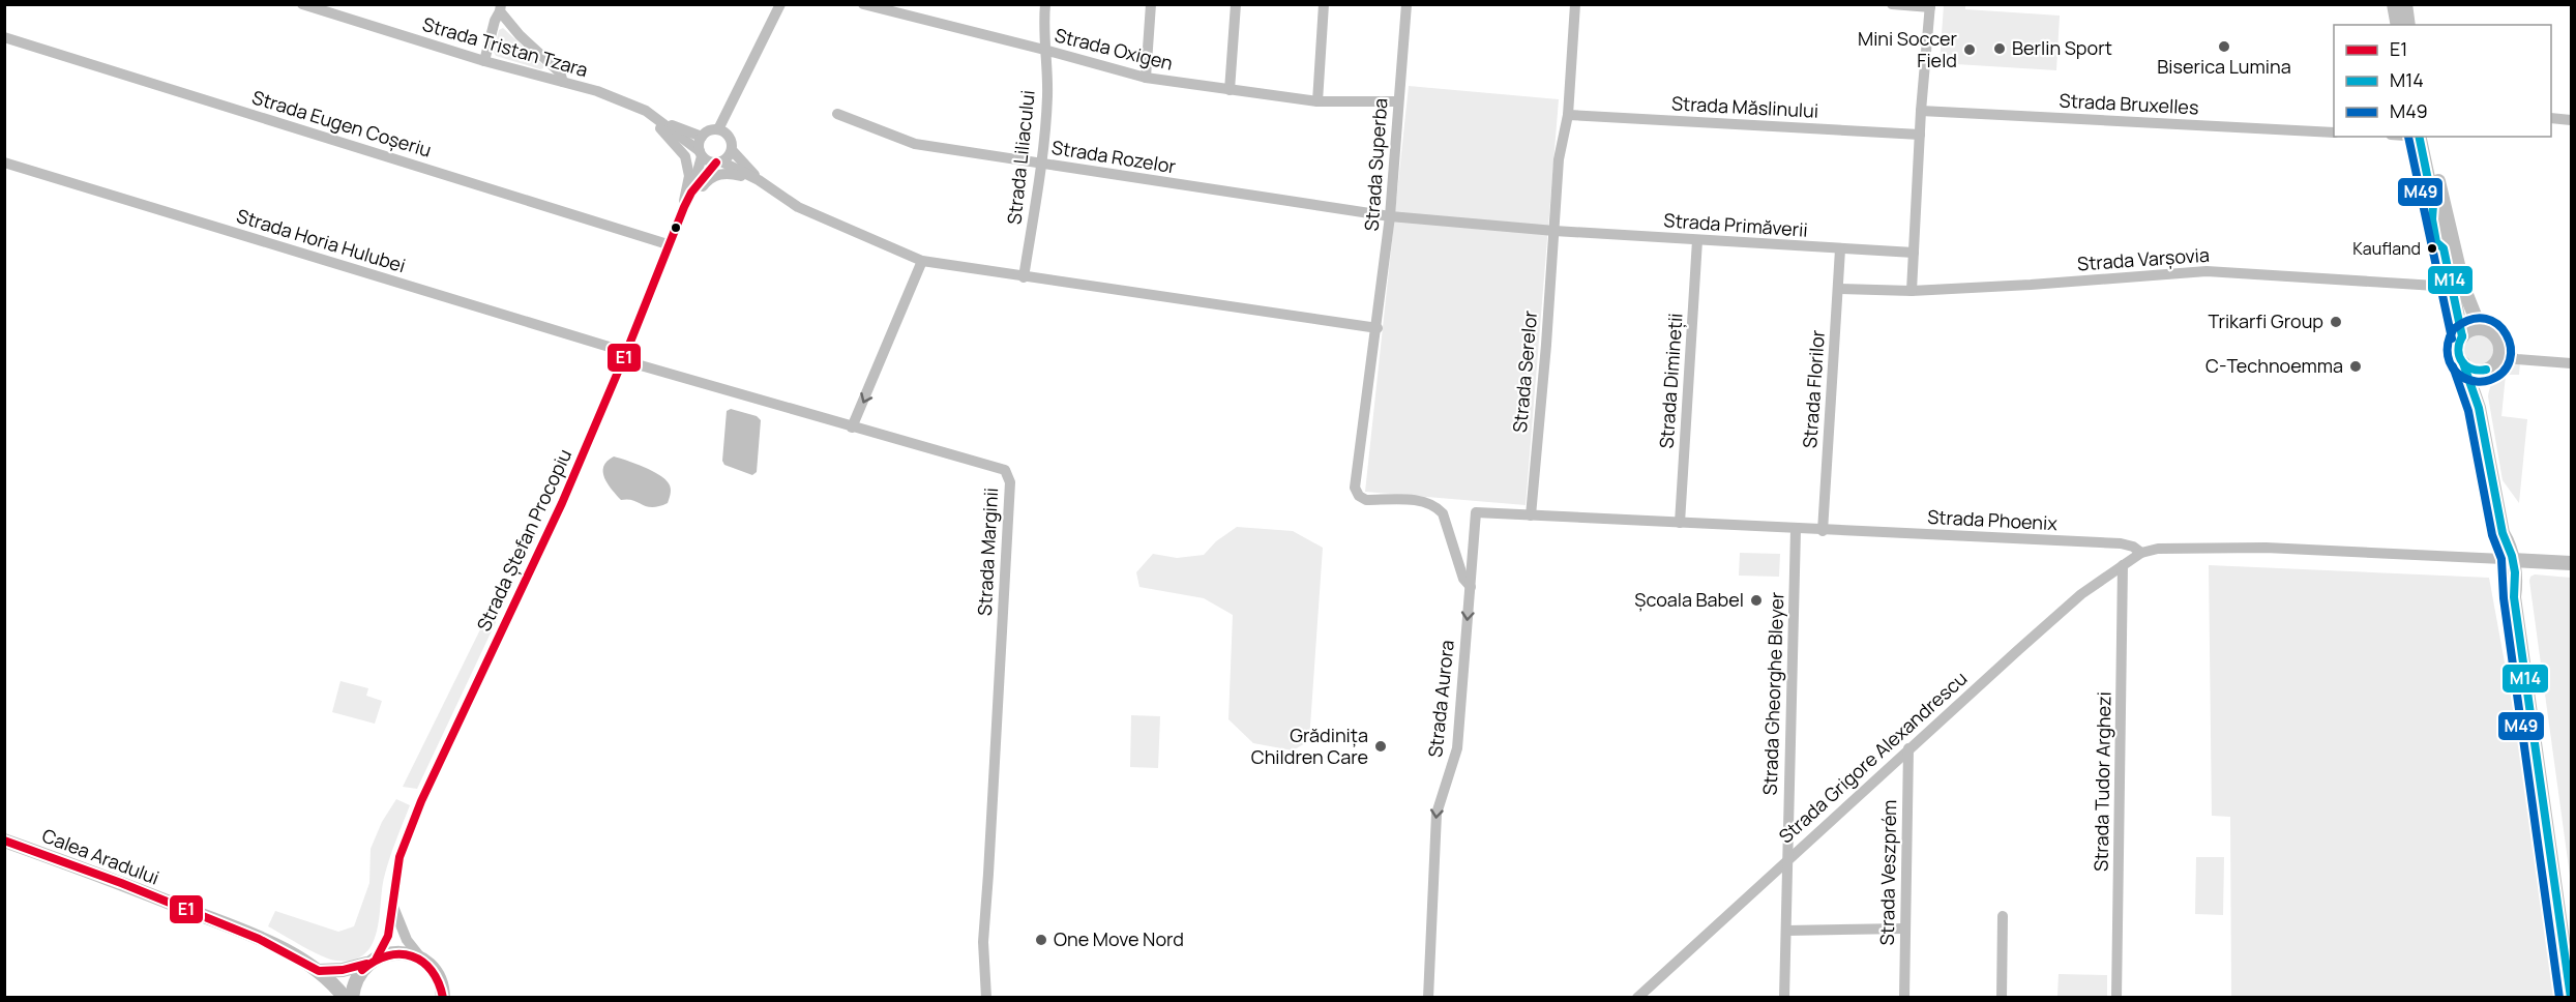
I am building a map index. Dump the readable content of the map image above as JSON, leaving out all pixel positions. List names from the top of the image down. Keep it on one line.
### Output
{"streets":{"main road":["Calea Aradului"],"street":["Strada Tristan Tzara","Strada Oxigen","Strada Bruxelles","Strada Măslinului","Strada Eugen Coșeriu","Strada Liliacului","Strada Rozelor","Strada Superba","Strada Primăverii","Strada Horia Hulubei","Strada Varșovia","Strada Serelor","Strada Dimineții","Strada Florilor","Strada Phoenix","Strada Ștefan Procopiu","Strada Marginii","Strada Gheorghe Bleyer","Strada Aurora","Strada Grigore Alexandrescu","Strada Tudor Arghezi","Strada Veszprém"]},"crossings":[["Strada Tristan Tzara","Strada Ștefan Procopiu"],["Strada Oxigen","Strada Liliacului"],["Strada Oxigen","Strada Superba"],["Strada Măslinului","Strada Serelor"],["Strada Eugen Coșeriu","Strada Ștefan Procopiu"],["Strada Liliacului","Strada Rozelor"],["Strada Rozelor","Strada Superba"],["Strada Rozelor","Strada Primăverii"],["Strada Rozelor","Strada Serelor"],["Strada Superba","Strada Aurora"],["Strada Primăverii","Strada Serelor"],["Strada Primăverii","Strada Dimineții"],["Strada Primăverii","Strada Florilor"],["Strada Horia Hulubei","Strada Ștefan Procopiu"],["Strada Horia Hulubei","Strada Marginii"],["Strada Varșovia","Strada Florilor"],["Strada Serelor","Strada Phoenix"],["Strada Dimineții","Strada Phoenix"],["Strada Florilor","Strada Phoenix"],["Strada Phoenix","Strada Gheorghe Bleyer"],["Strada Phoenix","Strada Aurora"],["Strada Phoenix","Strada Grigore Alexandrescu"],["Strada Ștefan Procopiu","Strada Marginii"],["Strada Gheorghe Bleyer","Strada Grigore Alexandrescu"],["Strada Grigore Alexandrescu","Strada Tudor Arghezi"],["Strada Grigore Alexandrescu","Strada Veszprém"]],"one_way":["Strada Aurora"],"places":["Biserica Lumina","Berlin Sport","Mini Soccer Field","Kaufland","Trikarfi Group","C-Technoemma","Școala Babel","Grădinița Children Care","One Move Nord"],"lines":["transit line M14","transit line M49","transit line E1"],"legend":["E1","M14","M49"]}
